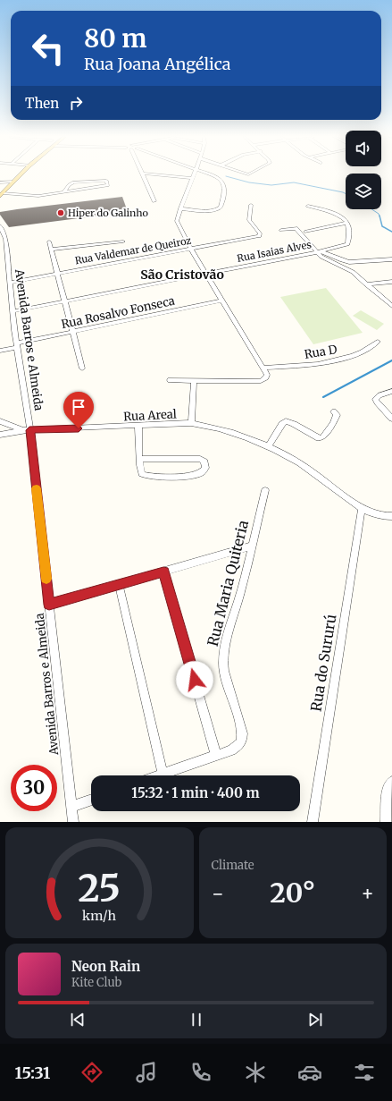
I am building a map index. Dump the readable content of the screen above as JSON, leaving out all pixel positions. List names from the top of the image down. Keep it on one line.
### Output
{"streets":{"street":["Rua Valdemar de Queiroz","Rua Isaias Alves","Rua Rosalvo Fonseca","Avenida Barros e Almeida","Rua D","Rua Areal","Rua Maria Quiteria","Rua do Sururú"]},"crossings":[["Rua Valdemar de Queiroz","Avenida Barros e Almeida"],["Rua Isaias Alves","Avenida Barros e Almeida"],["Rua Rosalvo Fonseca","Avenida Barros e Almeida"],["Avenida Barros e Almeida","Rua Areal"],["Rua Areal","Rua do Sururú"]],"districts":["São Cristovão"],"places":["Hiper do Galinho"],"page":{"turn":["80 m","Rua Joana Angélica"],"then":"Then","limit":"30","trip":"15:32 · 1 min · 400 m","tile":"Climate","heat":["−","20°","+"],"song":["Neon Rain","Kite Club"],"tabs":"15:31","gauge":["25","km/h"]}}
